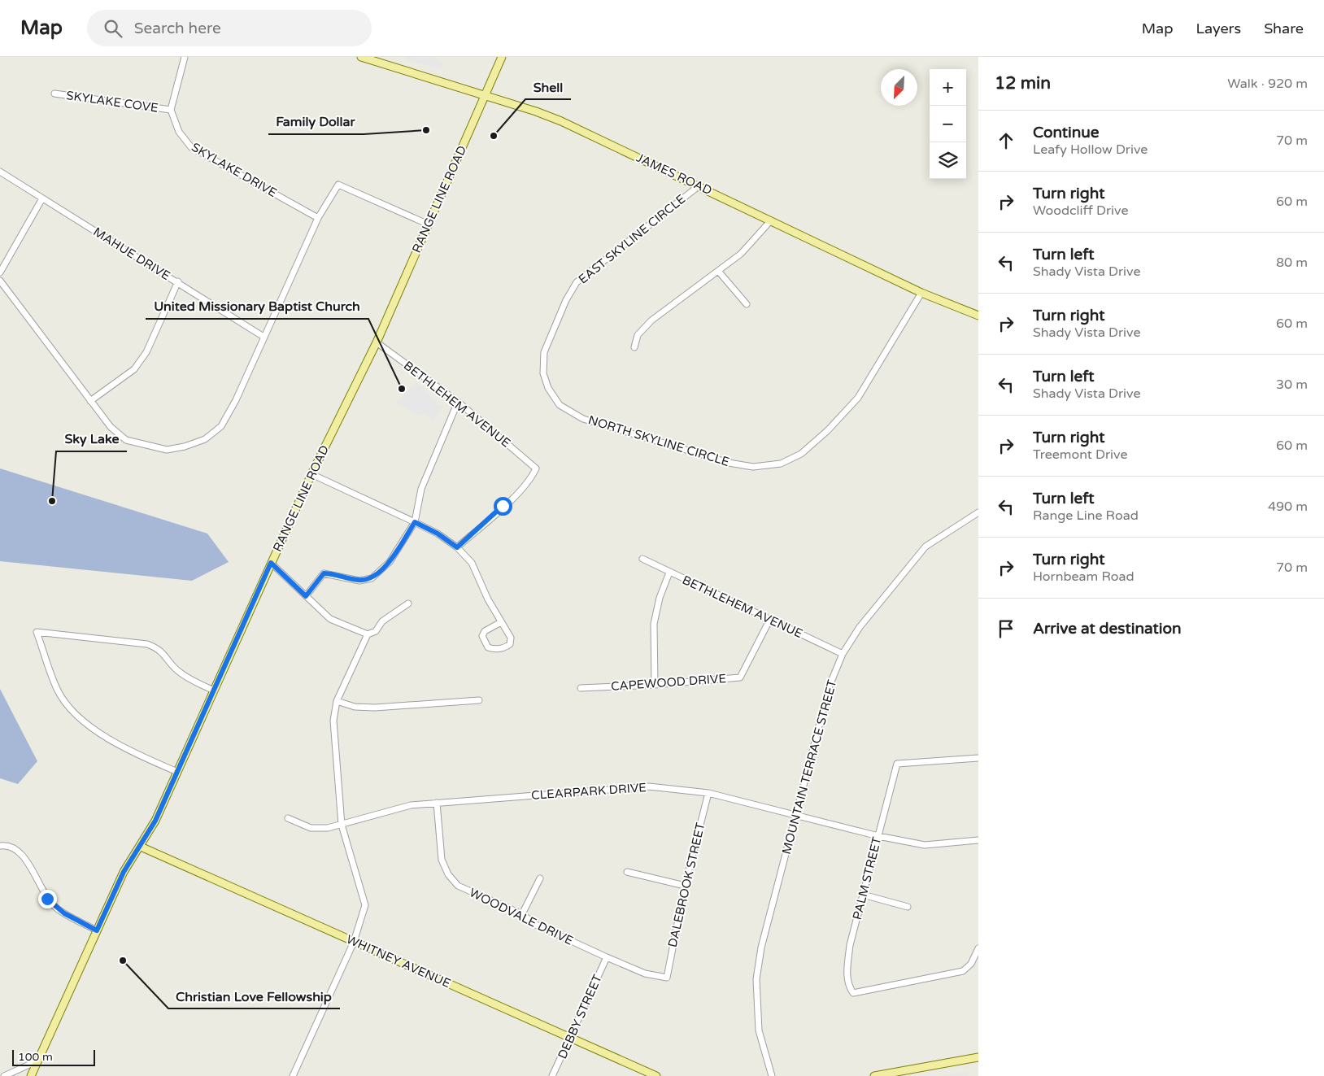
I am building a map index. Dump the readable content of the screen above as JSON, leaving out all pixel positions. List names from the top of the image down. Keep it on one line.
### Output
{"streets":{"main road":["JAMES ROAD","RANGE LINE ROAD","WHITNEY AVENUE"],"street":["SKYLAKE COVE","SKYLAKE DRIVE","EAST SKYLINE CIRCLE","MAHUE DRIVE","BETHLEHEM AVENUE","NORTH SKYLINE CIRCLE","CAPEWOOD DRIVE","MOUNTAIN TERRACE STREET","CLEARPARK DRIVE","PALM STREET","DALEBROOK STREET","WOODVALE DRIVE","DEBBY STREET"]},"crossings":[["SKYLAKE COVE","SKYLAKE DRIVE"],["JAMES ROAD","RANGE LINE ROAD"],["JAMES ROAD","EAST SKYLINE CIRCLE"],["JAMES ROAD","NORTH SKYLINE CIRCLE"],["RANGE LINE ROAD","BETHLEHEM AVENUE"],["RANGE LINE ROAD","WHITNEY AVENUE"],["EAST SKYLINE CIRCLE","NORTH SKYLINE CIRCLE"],["BETHLEHEM AVENUE","CAPEWOOD DRIVE"],["BETHLEHEM AVENUE","MOUNTAIN TERRACE STREET"],["MOUNTAIN TERRACE STREET","CLEARPARK DRIVE"],["CLEARPARK DRIVE","PALM STREET"],["CLEARPARK DRIVE","DALEBROOK STREET"],["CLEARPARK DRIVE","WOODVALE DRIVE"],["DALEBROOK STREET","WOODVALE DRIVE"],["WOODVALE DRIVE","DEBBY STREET"],["WHITNEY AVENUE","DEBBY STREET"]],"places":["Family Dollar","Shell","United Missionary Baptist Church","Sky Lake","Christian Love Fellowship"],"scale_bar":"100 m","north":"bottom left","page":{"header":"Map","search":"Search here","nav":["Map","Layers","Share"],"heading":["12 min","Walk · 920 m"],"map_buttons":["+","−"],"list":[["Continue","Leafy Hollow Drive","70 m"],["Turn right","Woodcliff Drive","60 m"],["Turn left","Shady Vista Drive","80 m"],["Turn right","Shady Vista Drive","60 m"],["Turn left","Shady Vista Drive","30 m"],["Turn right","Treemont Drive","60 m"],["Turn left","Range Line Road","490 m"],["Turn right","Hornbeam Road","70 m"],"Arrive at destination"],"scale":"100 m"}}
